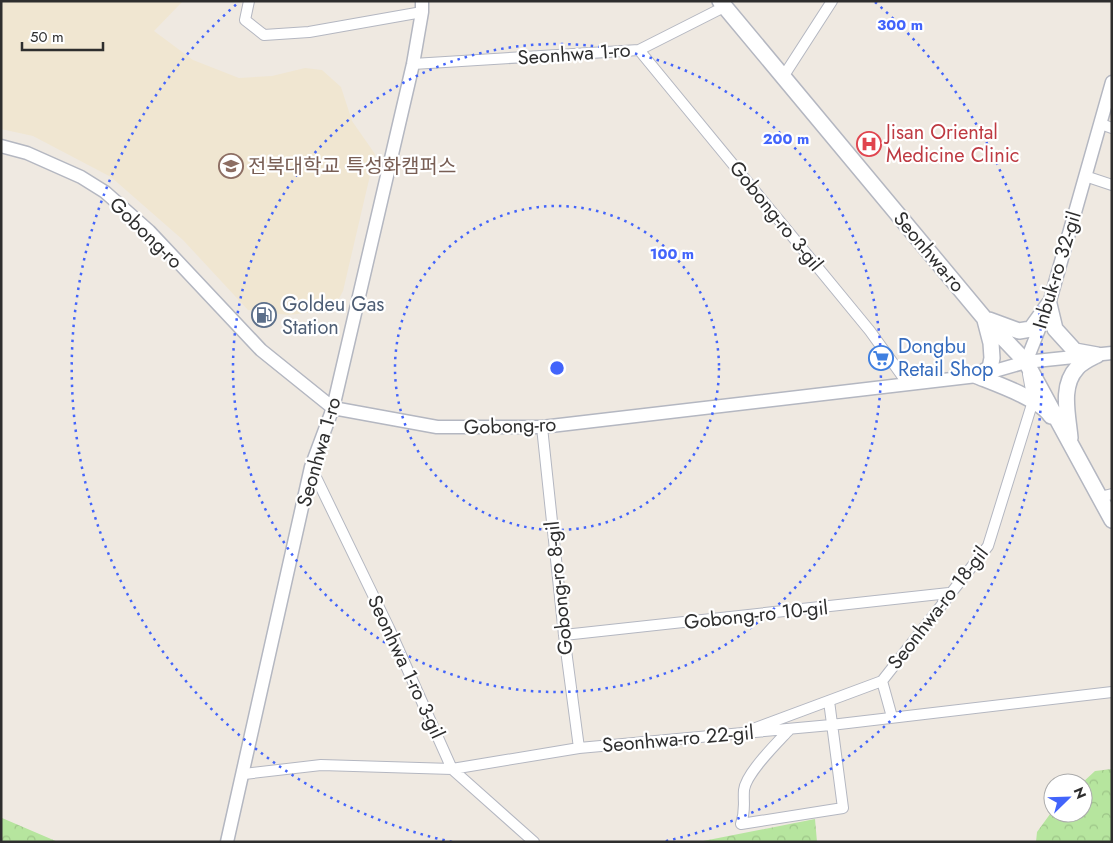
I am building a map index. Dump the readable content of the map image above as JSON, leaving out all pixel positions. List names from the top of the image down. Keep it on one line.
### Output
{"streets":{"main road":["Seonhwa-ro"],"street":["Seonhwa 1-ro","Gobong-ro 3-gil","Gobong-ro","Inbuk-ro 32-gil","Gobong-ro 8-gil","Seonhwa-ro 18-gil","Gobong-ro 10-gil","Seonhwa 1-ro 3-gil","Seonhwa-ro 22-gil"]},"crossings":[["Seonhwa 1-ro","Gobong-ro 3-gil"],["Seonhwa 1-ro","Gobong-ro"],["Seonhwa 1-ro","Seonhwa-ro"],["Seonhwa 1-ro","Seonhwa 1-ro 3-gil"],["Seonhwa 1-ro","Seonhwa-ro 22-gil"],["Gobong-ro 3-gil","Gobong-ro"],["Gobong-ro","Seonhwa-ro"],["Gobong-ro","Inbuk-ro 32-gil"],["Gobong-ro","Gobong-ro 8-gil"],["Gobong-ro","Seonhwa-ro 18-gil"],["Seonhwa-ro","Inbuk-ro 32-gil"],["Seonhwa-ro","Seonhwa-ro 18-gil"],["Inbuk-ro 32-gil","Seonhwa-ro 18-gil"],["Gobong-ro 8-gil","Gobong-ro 10-gil"],["Gobong-ro 8-gil","Seonhwa-ro 22-gil"],["Seonhwa-ro 18-gil","Gobong-ro 10-gil"],["Seonhwa-ro 18-gil","Seonhwa-ro 22-gil"],["Seonhwa 1-ro 3-gil","Seonhwa-ro 22-gil"]],"places":{"hospital":["Jisan Oriental Medicine Clinic"],"school or university":["전북대학교 특성화캠퍼스"],"fuel station":["Goldeu Gas Station"],"supermarket":["Dongbu Retail Shop"]},"scale_bar":"50 m","north":"top right","rings":["300 m","200 m","100 m"]}
